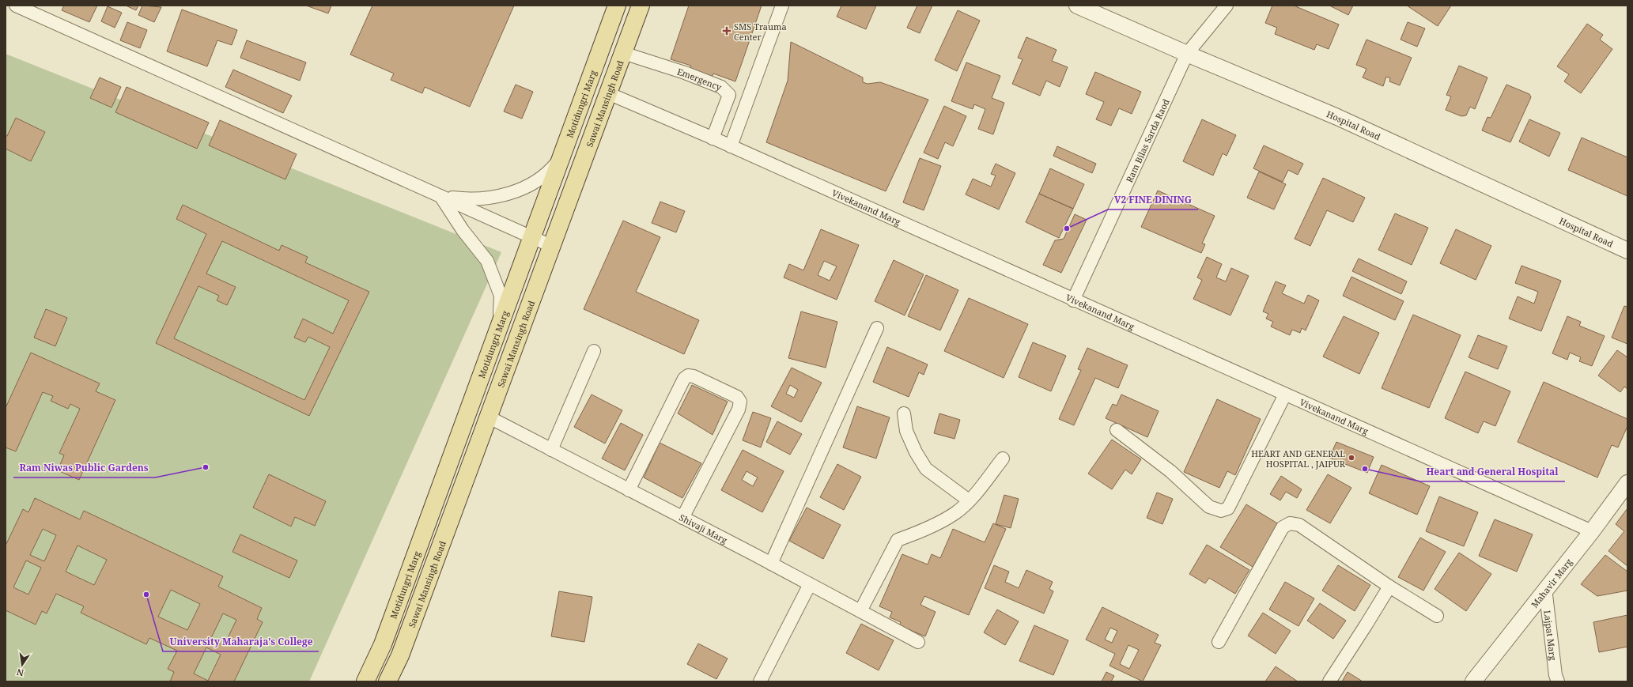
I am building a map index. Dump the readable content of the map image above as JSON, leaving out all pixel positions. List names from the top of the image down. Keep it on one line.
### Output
{"streets":{"main road":["Motidungri Marg","Sawai Mansingh Road"],"street":["Emergency","Hospital Road","Ram Bilas Sarda Raod","Vivekanand Marg","Shivaji Marg","Mahavir Marg","Lajpat Marg"]},"crossings":[["Emergency","Sawai Mansingh Road"],["Emergency","Vivekanand Marg"],["Sawai Mansingh Road","Vivekanand Marg"],["Sawai Mansingh Road","Shivaji Marg"],["Hospital Road","Ram Bilas Sarda Raod"],["Ram Bilas Sarda Raod","Vivekanand Marg"],["Vivekanand Marg","Mahavir Marg"],["Mahavir Marg","Lajpat Marg"]],"places":{"health":["SMS Trauma Center"],"other":["V2 FINE DINING","HEART AND GENERAL HOSPITAL , JAIPUR","Ram Niwas Public Gardens","Heart and General Hospital","University Maharaja's College"]},"north":"bottom"}
